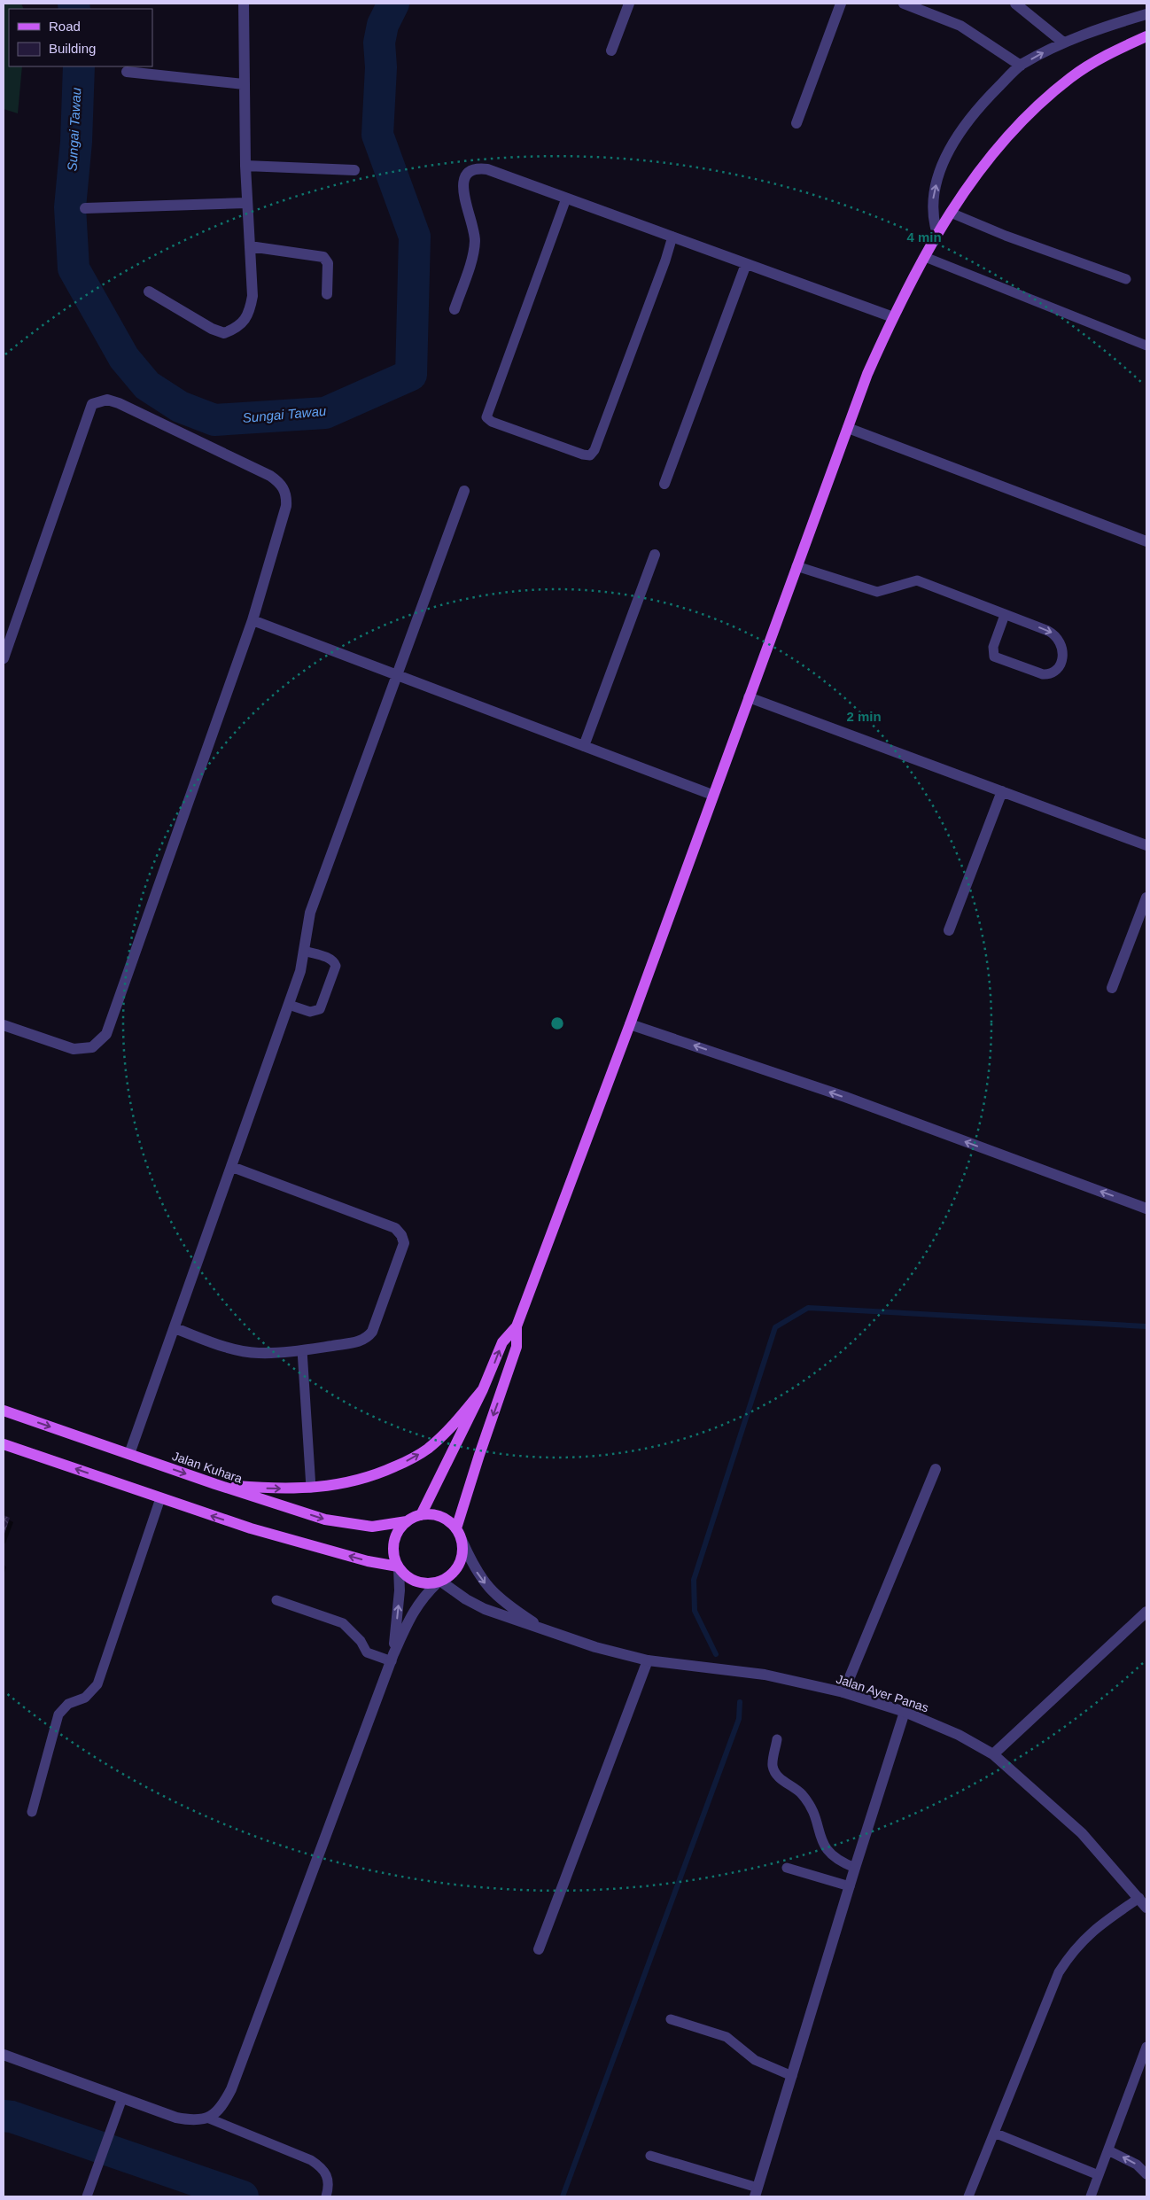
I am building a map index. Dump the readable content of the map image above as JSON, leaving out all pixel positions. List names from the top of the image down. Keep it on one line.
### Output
{"streets":{"main road":["Jalan Kuhara"],"street":["Jalan Ayer Panas"]},"crossings":[["Jalan Kuhara","Jalan Ayer Panas"]],"water":["Sungai Tawau"],"legend":["Road","Building"],"rings":["4 min","2 min"]}
